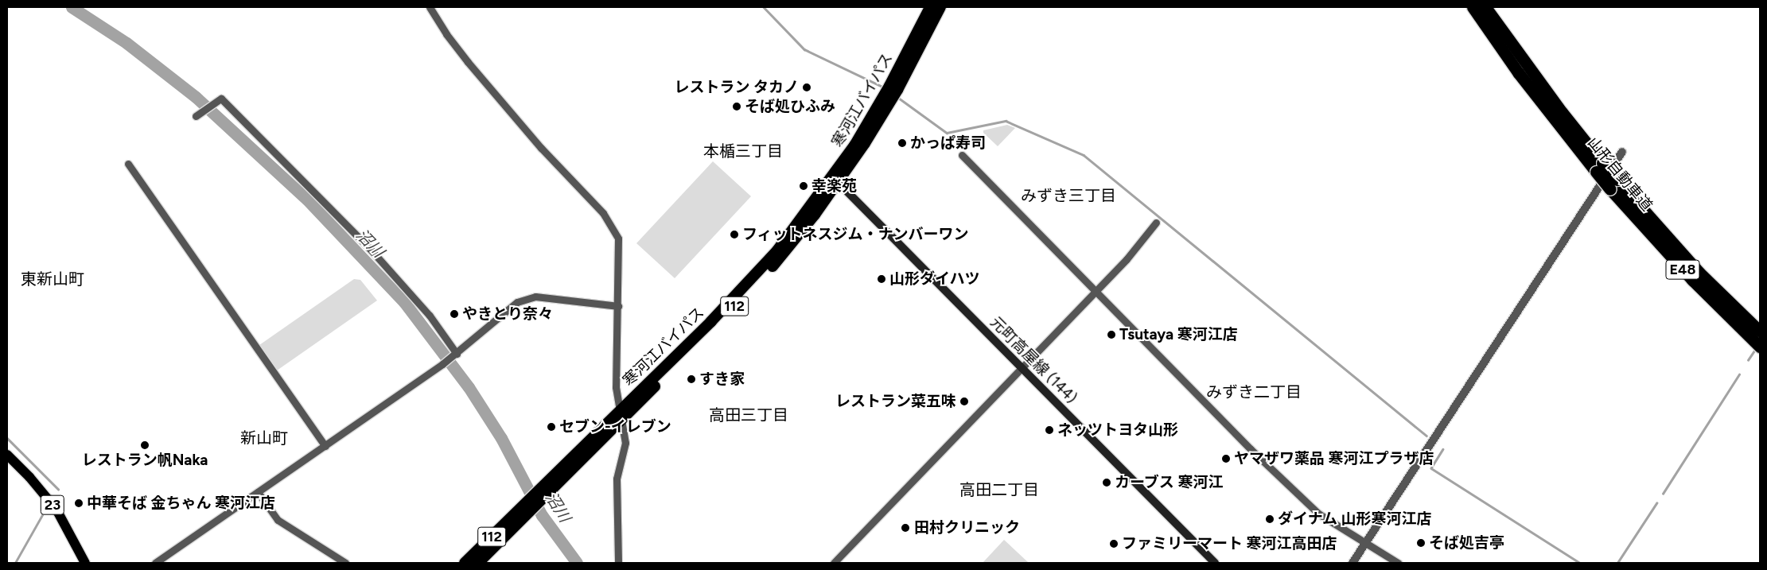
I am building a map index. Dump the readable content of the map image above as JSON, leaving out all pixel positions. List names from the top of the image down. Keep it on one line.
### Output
{"streets":{"highway":["寒河江バイパス","山形自動車道","E48","112"],"main road":["元町高屋線 (144)","23"]},"crossings":[["寒河江バイパス","元町高屋線 (144)"]],"districts":["本楯三丁目","みずき三丁目","東新山町","みずき二丁目","高田三丁目","新山町","高田二丁目"],"water":["沼川"],"places":["レストラン タカノ","そば処ひふみ","かっぱ寿司","幸楽苑","フィットネスジム・ナンバーワン","山形ダイハツ","やきとり奈々","Tsutaya 寒河江店","すき家","レストラン菜五味","セブン-イレブン","ネッツトヨタ山形","レストラン帆Naka","ヤマザワ薬品 寒河江プラザ店","カーブス 寒河江","中華そば 金ちゃん 寒河江店","ダイナム 山形寒河江店","田村クリニック","そば処吉亭","ファミリーマート 寒河江高田店"]}
